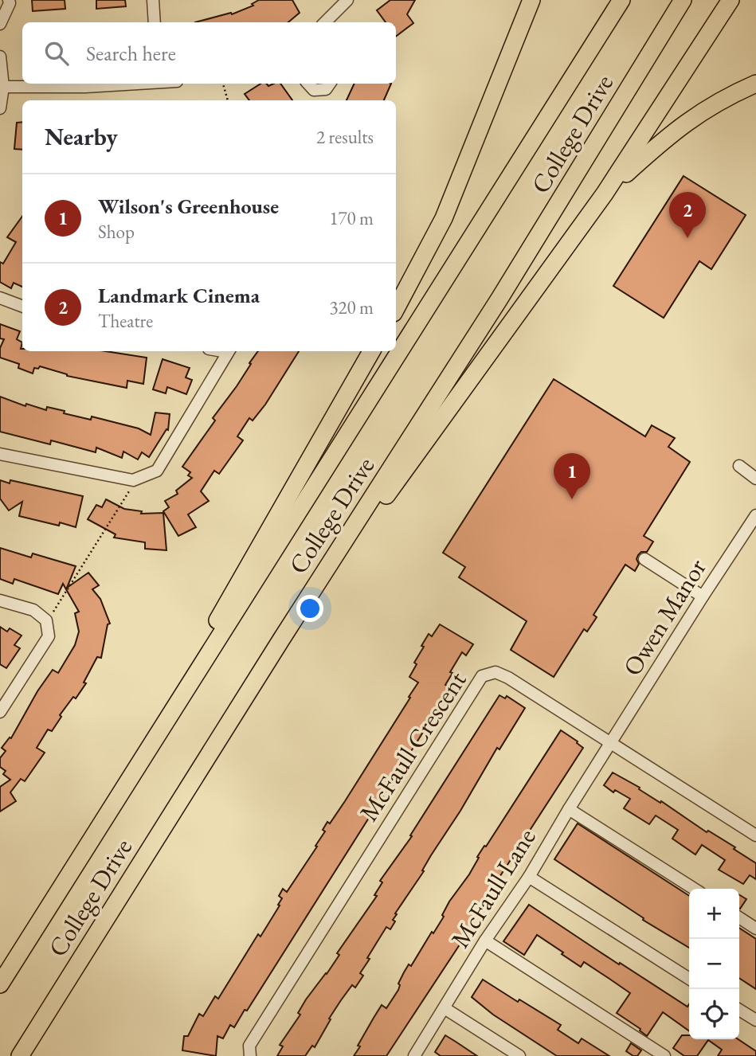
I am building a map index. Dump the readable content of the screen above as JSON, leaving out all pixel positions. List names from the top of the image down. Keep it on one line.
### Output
{"streets":{"highway":["College Drive"],"street":["Owen Manor","McFaull Crescent","McFaull Lane"]},"crossings":[["Owen Manor","McFaull Crescent"],["Owen Manor","McFaull Lane"],["McFaull Crescent","McFaull Lane"]],"page":{"search":"Search here","heading":["Nearby","2 results"],"list":[{"mark":"1","name":"Wilson's Greenhouse","note":"Shop","value":"170 m"},{"mark":"2","name":"Landmark Cinema","note":"Theatre","value":"320 m"}],"pins":["2","1"],"map_buttons":["+","−"]}}
